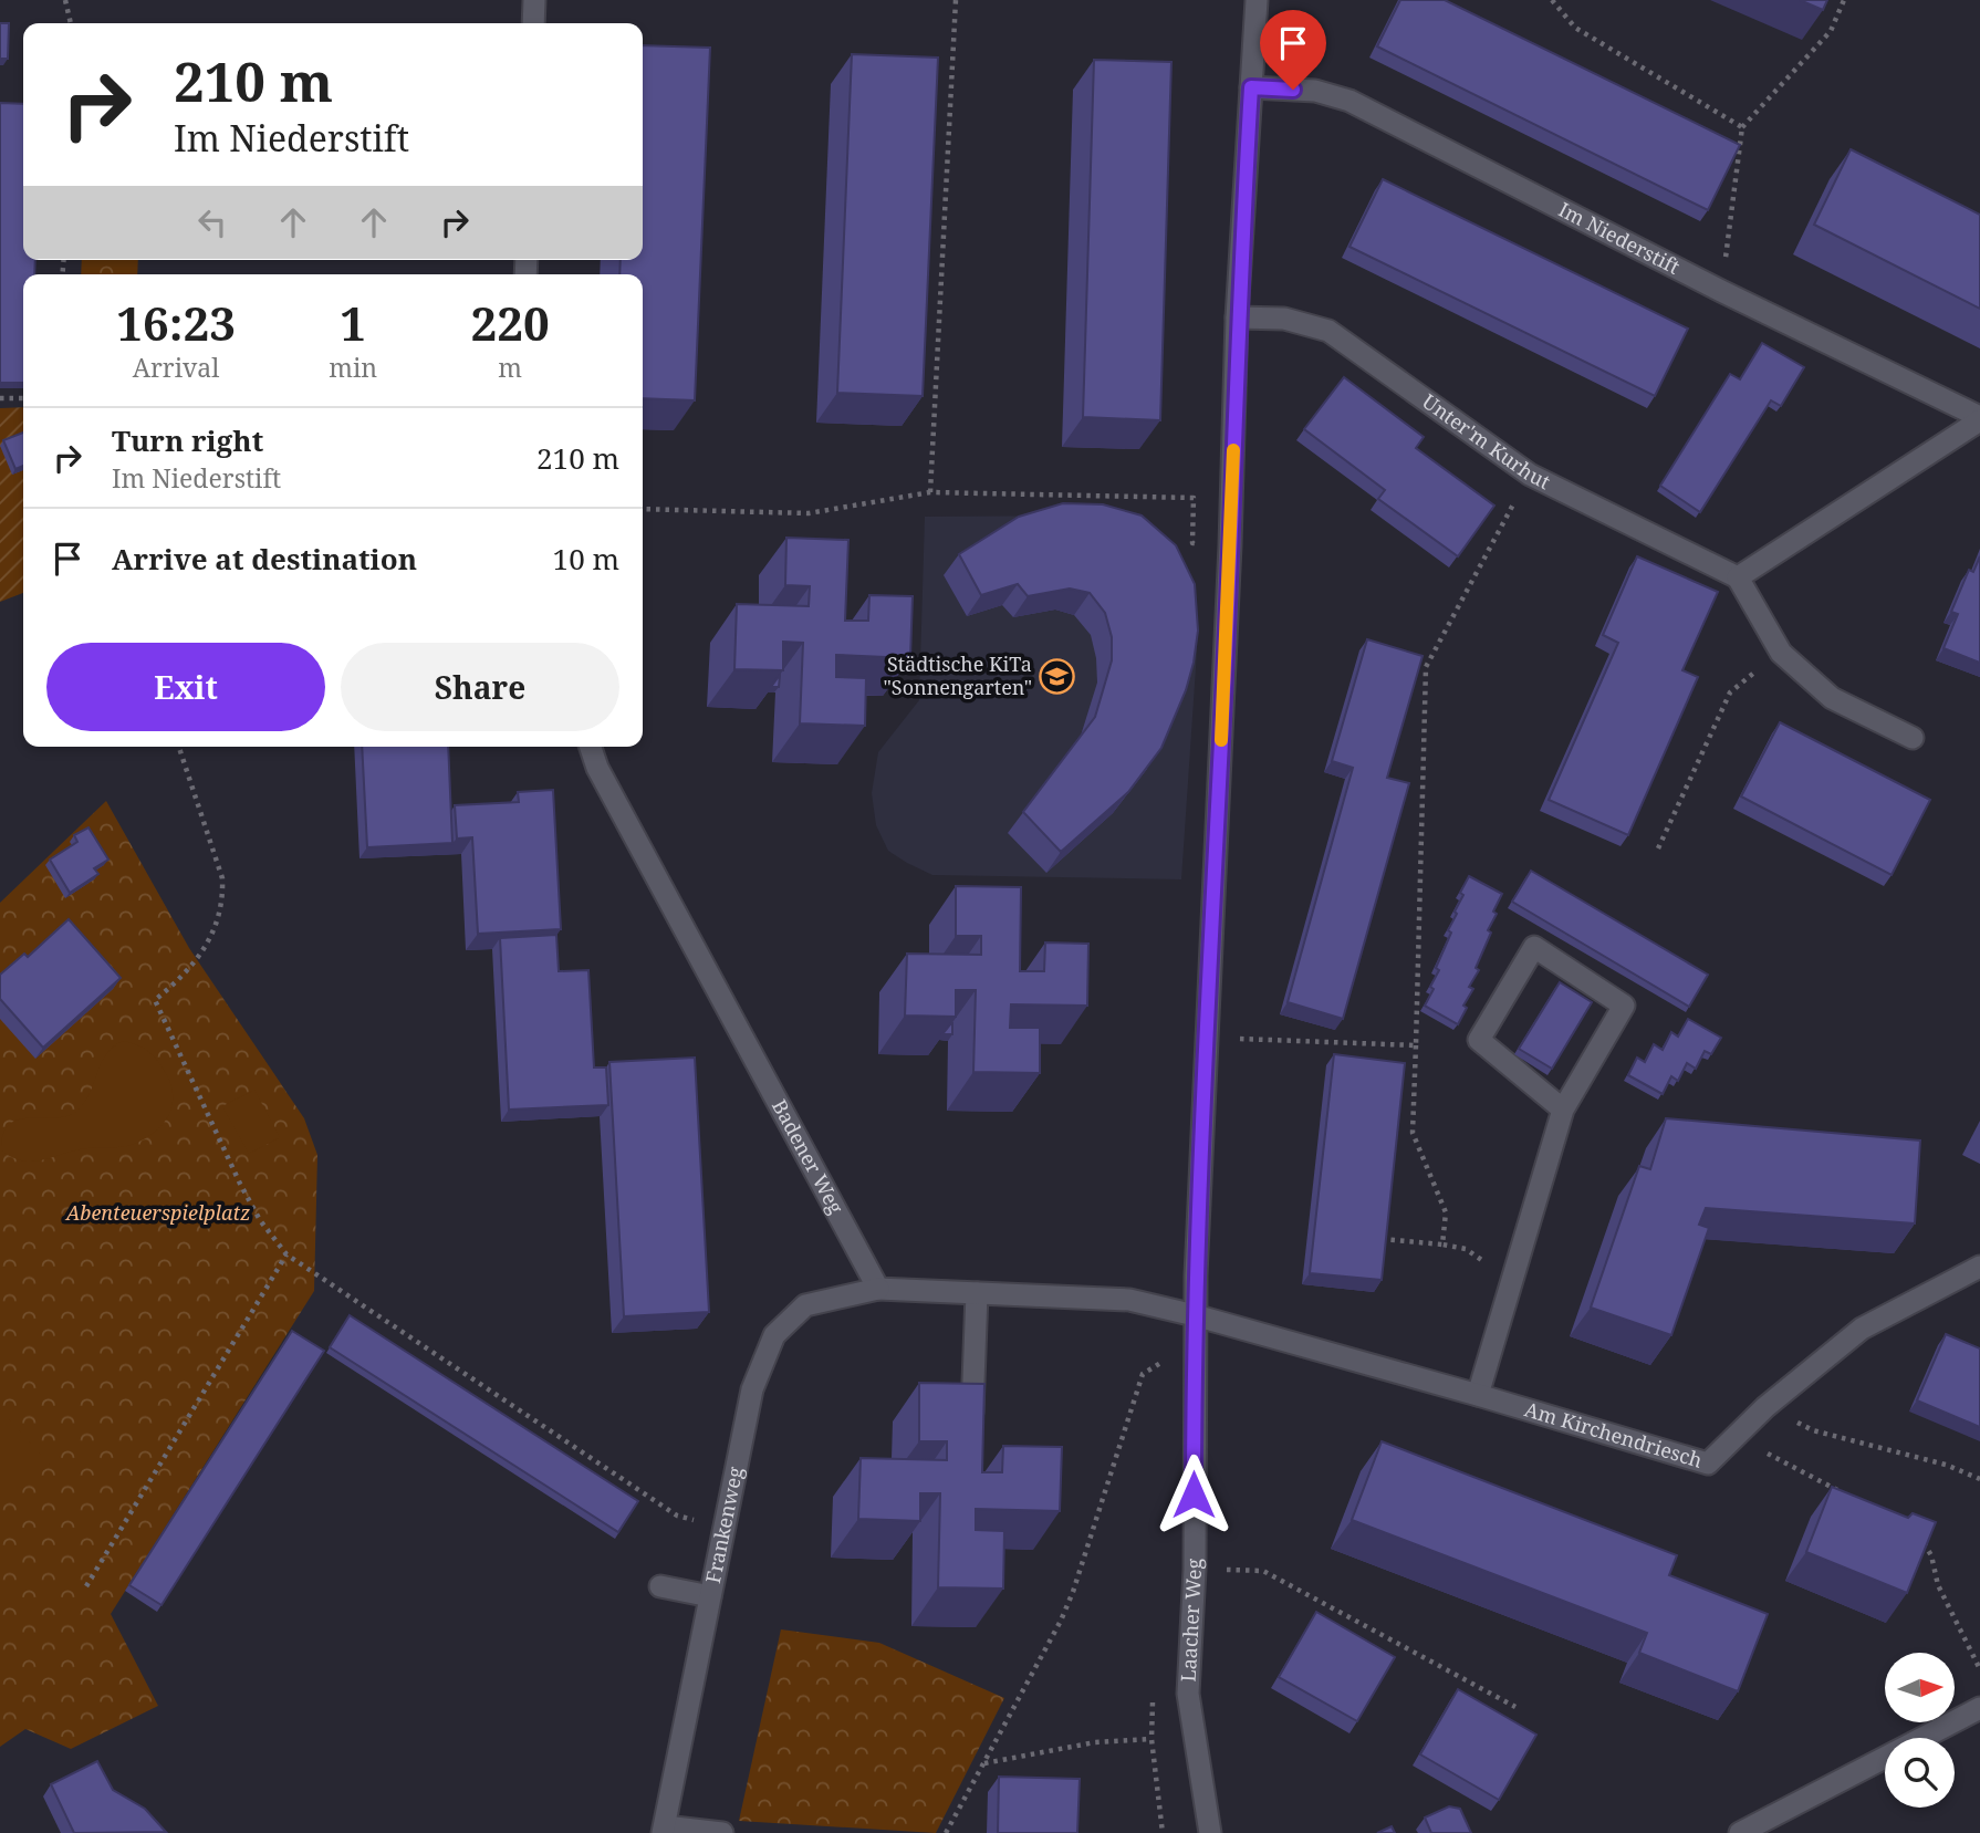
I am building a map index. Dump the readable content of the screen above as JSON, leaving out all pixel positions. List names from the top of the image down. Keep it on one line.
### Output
{"streets":{"street":["Im Niederstift","Unter'm Kurhut","Badener Weg","Am Kirchendriesch","Frankenweg","Laacher Weg"]},"crossings":[["Im Niederstift","Laacher Weg"],["Unter'm Kurhut","Laacher Weg"],["Badener Weg","Frankenweg"],["Am Kirchendriesch","Laacher Weg"]],"parks":["Abenteuerspielplatz"],"places":{"school or university":["Städtische KiTa \"Sonnengarten\""]},"north":"right","page":{"turn":["210 m","Im Niederstift"],"eta":["16:23","Arrival","1","min","220","m"],"list":[{"name":"Turn right","note":"Im Niederstift","value":"210 m"},{"name":"Arrive at destination","value":"10 m"}],"buttons":["Exit","Share"]}}
